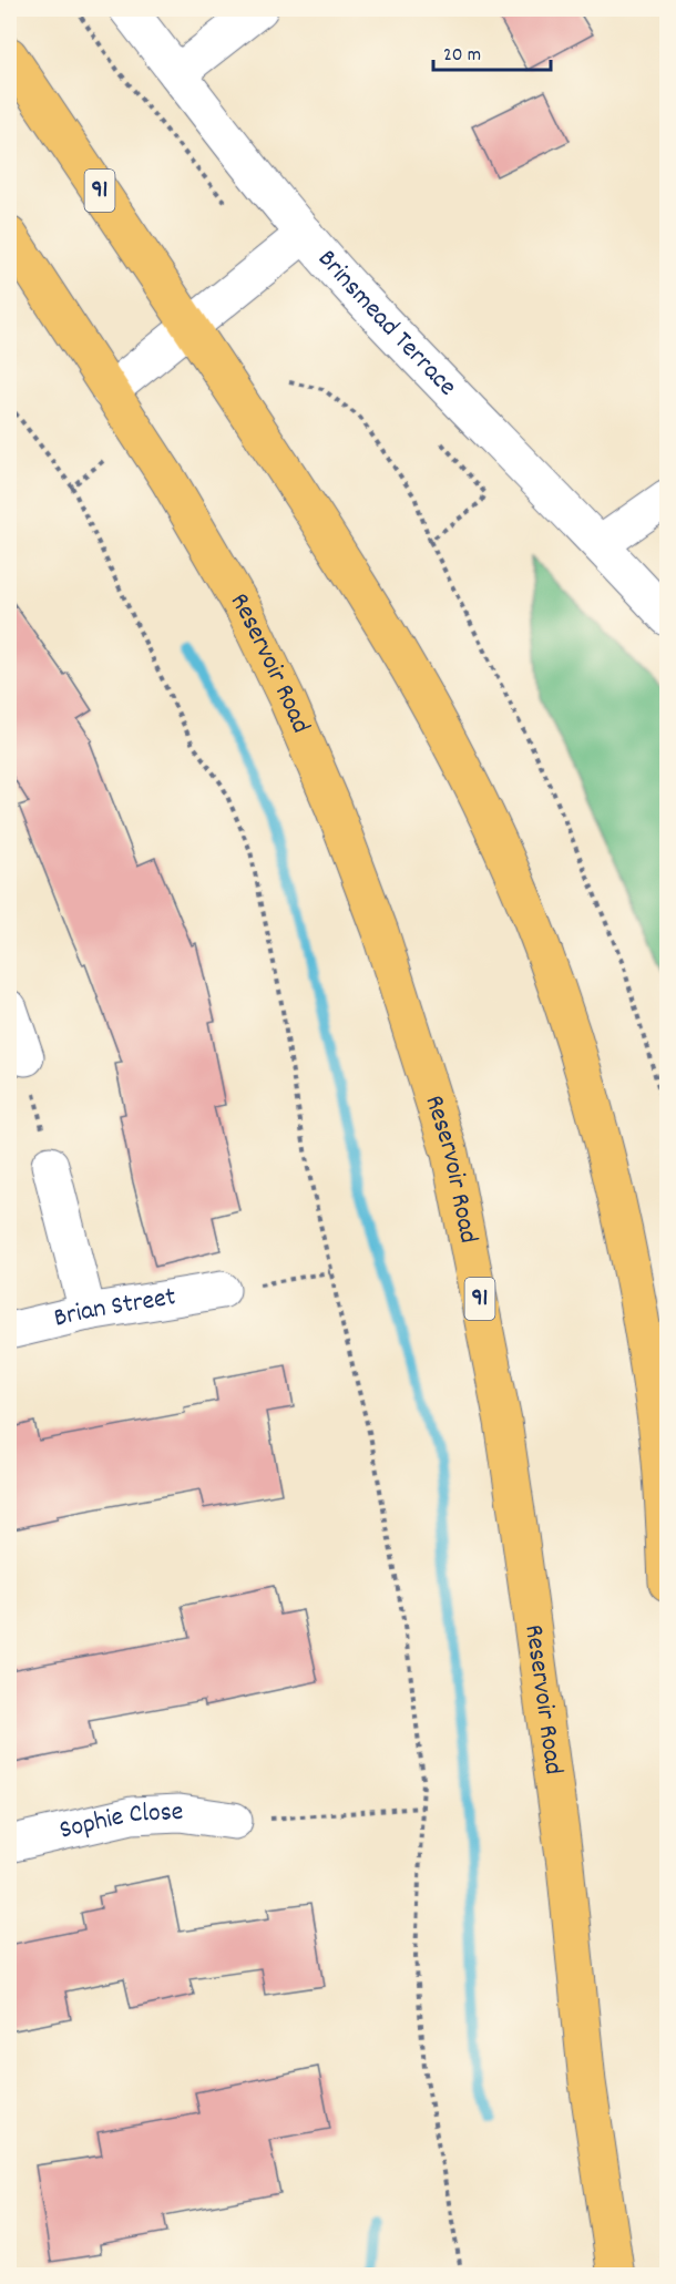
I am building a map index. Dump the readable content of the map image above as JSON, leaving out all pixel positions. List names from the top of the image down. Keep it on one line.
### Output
{"streets":{"main road":["91","Reservoir Road"],"street":["Brinsmead Terrace","Brian Street","Sophie Close"]},"scale_bar":"20 m"}
